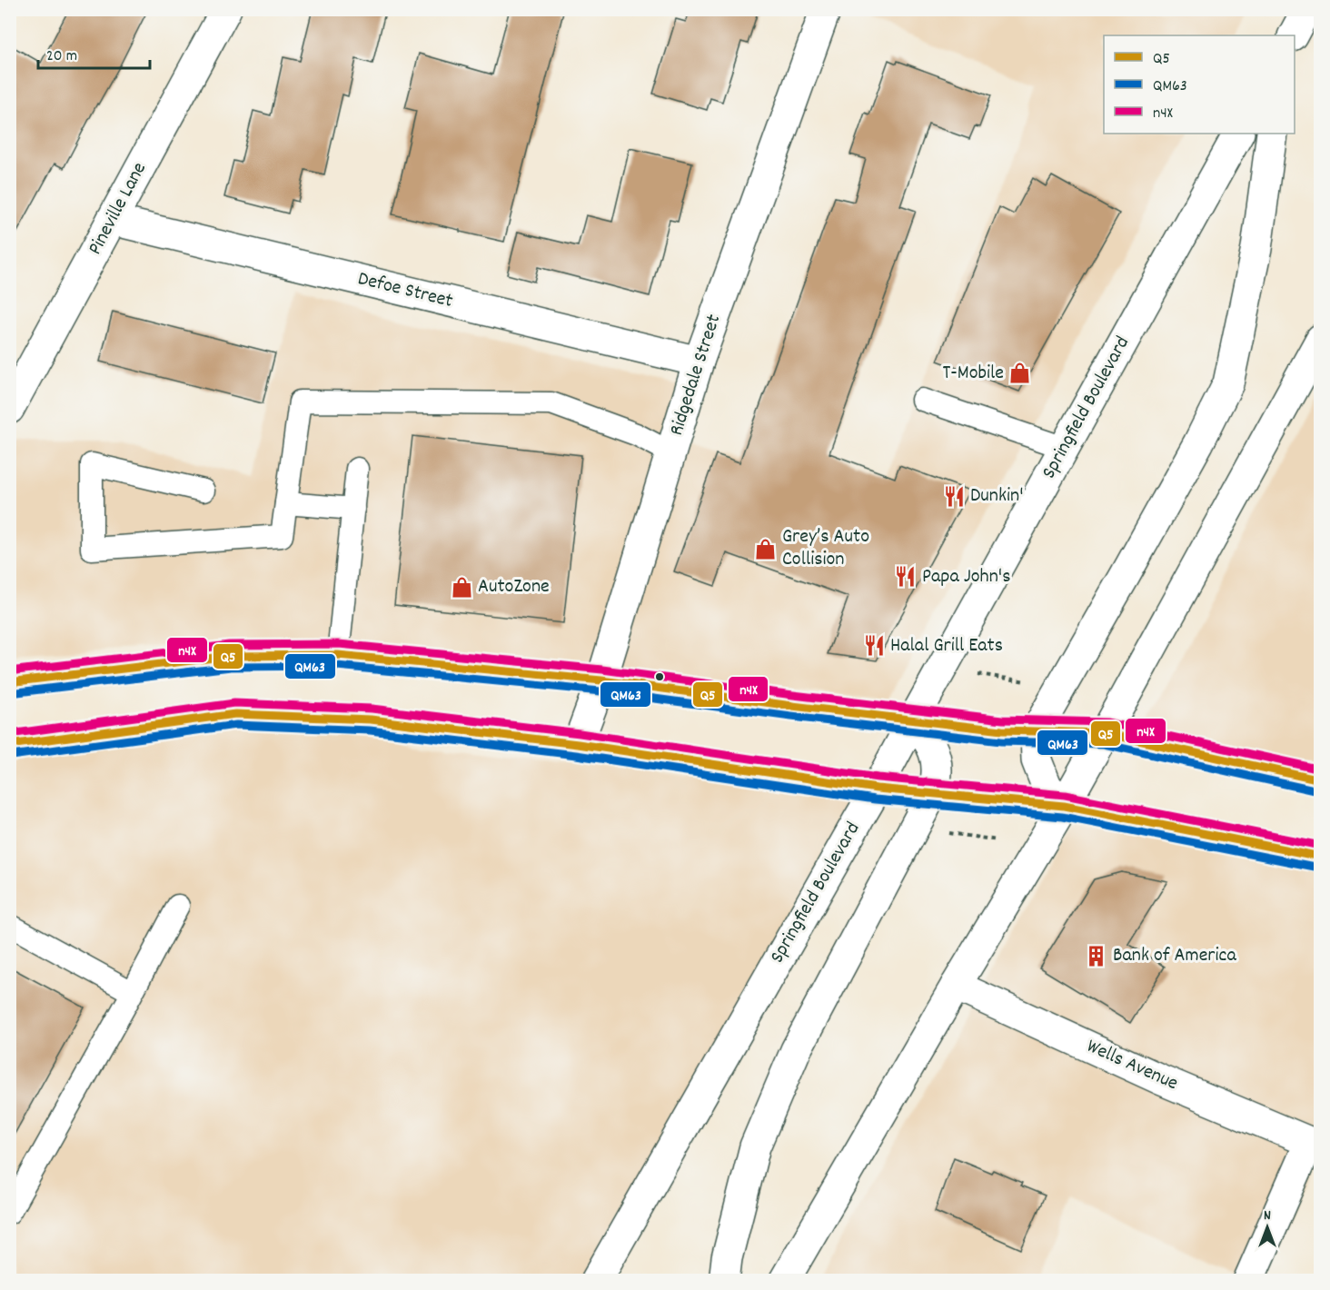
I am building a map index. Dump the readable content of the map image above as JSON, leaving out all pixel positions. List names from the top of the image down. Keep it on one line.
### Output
{"streets":{"main road":["Pineville Lane","Defoe Street","Ridgedale Street","Springfield Boulevard","Wells Avenue"]},"crossings":[["Pineville Lane","Defoe Street"],["Defoe Street","Ridgedale Street"]],"places":{"shop":["T-Mobile","Grey’s Auto Collision","AutoZone"],"restaurant":["Dunkin'","Papa John's","Halal Grill Eats"],"building":["Bank of America"]},"lines":["transit line n4X","transit line Q5","transit line QM63"],"legend":["Q5","QM63","n4X"],"scale_bar":"20 m","north":"top"}
